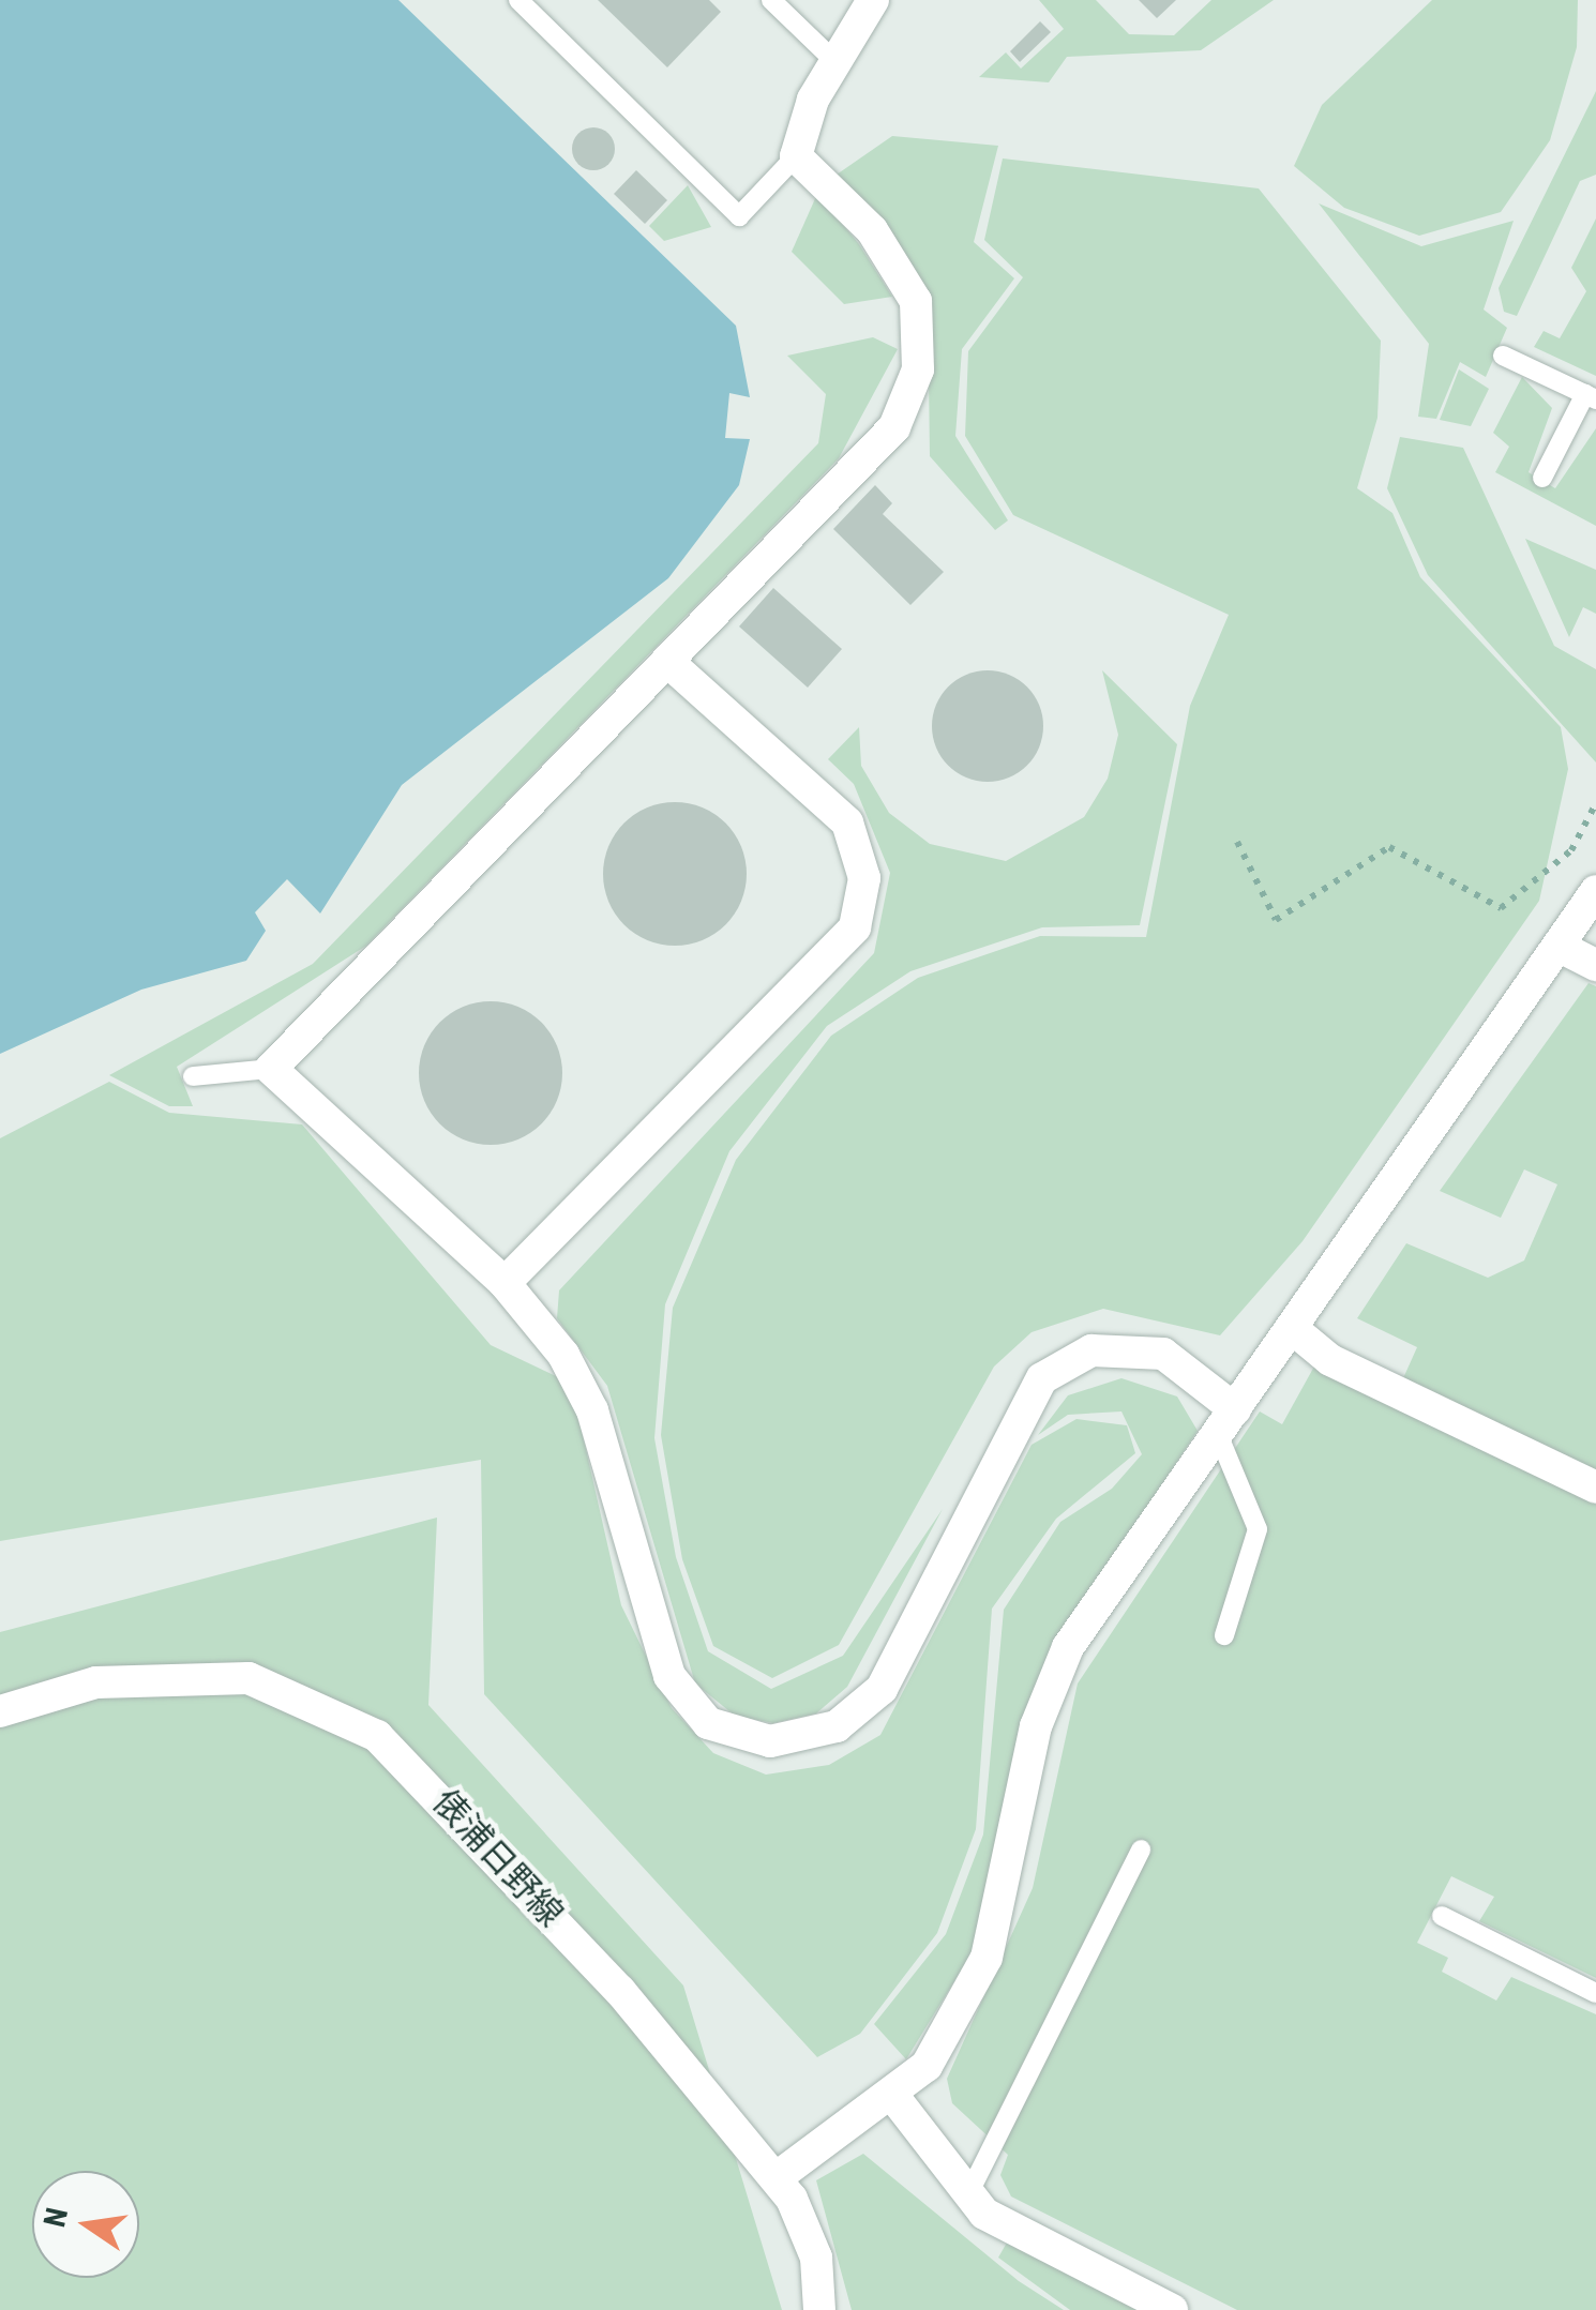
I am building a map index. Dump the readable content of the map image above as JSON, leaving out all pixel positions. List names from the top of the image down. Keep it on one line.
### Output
{"streets":{"street":["俵浦日野線"]},"north":"left"}
